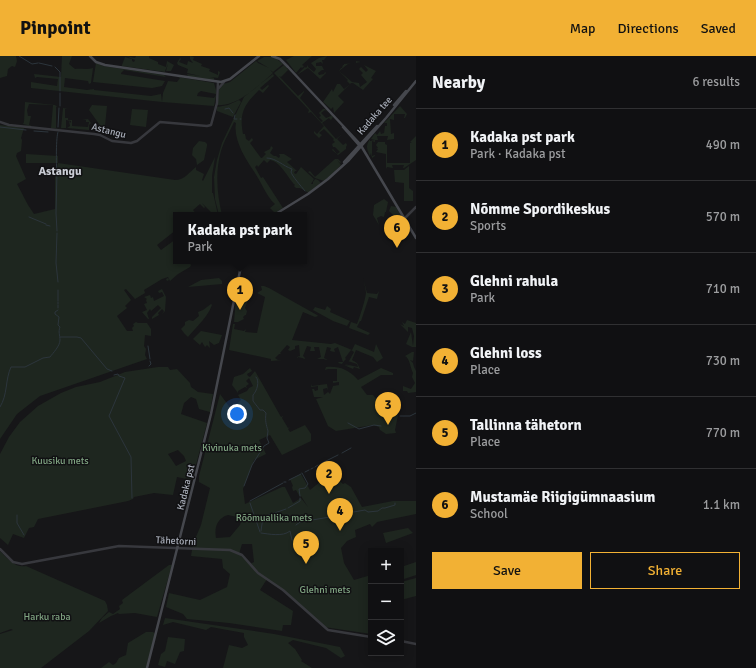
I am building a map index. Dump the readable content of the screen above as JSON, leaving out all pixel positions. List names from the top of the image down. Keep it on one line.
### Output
{"streets":{"main road":["Kadaka tee","Kadaka pst"],"street":["Astangu","Tähetorni"]},"crossings":[["Kadaka pst","Tähetorni"]],"districts":["Astangu"],"parks":["Kivinuka mets","Kuusiku mets","Rõõmuallika mets","Glehni mets","Harku raba"],"page":{"header":"Pinpoint","nav":["Map","Directions","Saved"],"heading":["Nearby","6 results"],"list":[{"mark":"1","name":"Kadaka pst park","note":"Park · Kadaka pst","value":"490 m"},{"mark":"2","name":"Nõmme Spordikeskus","note":"Sports","value":"570 m"},{"mark":"3","name":"Glehni rahula","note":"Park","value":"710 m"},{"mark":"4","name":"Glehni loss","note":"Place","value":"730 m"},{"mark":"5","name":"Tallinna tähetorn","note":"Place","value":"770 m"},{"mark":"6","name":"Mustamäe Riigigümnaasium","note":"School","value":"1.1 km"}],"popup":["Kadaka pst park","Park"],"pins":["6","1","3","2","4","5"],"buttons":["Save","Share"],"map_buttons":["+","−"]}}
